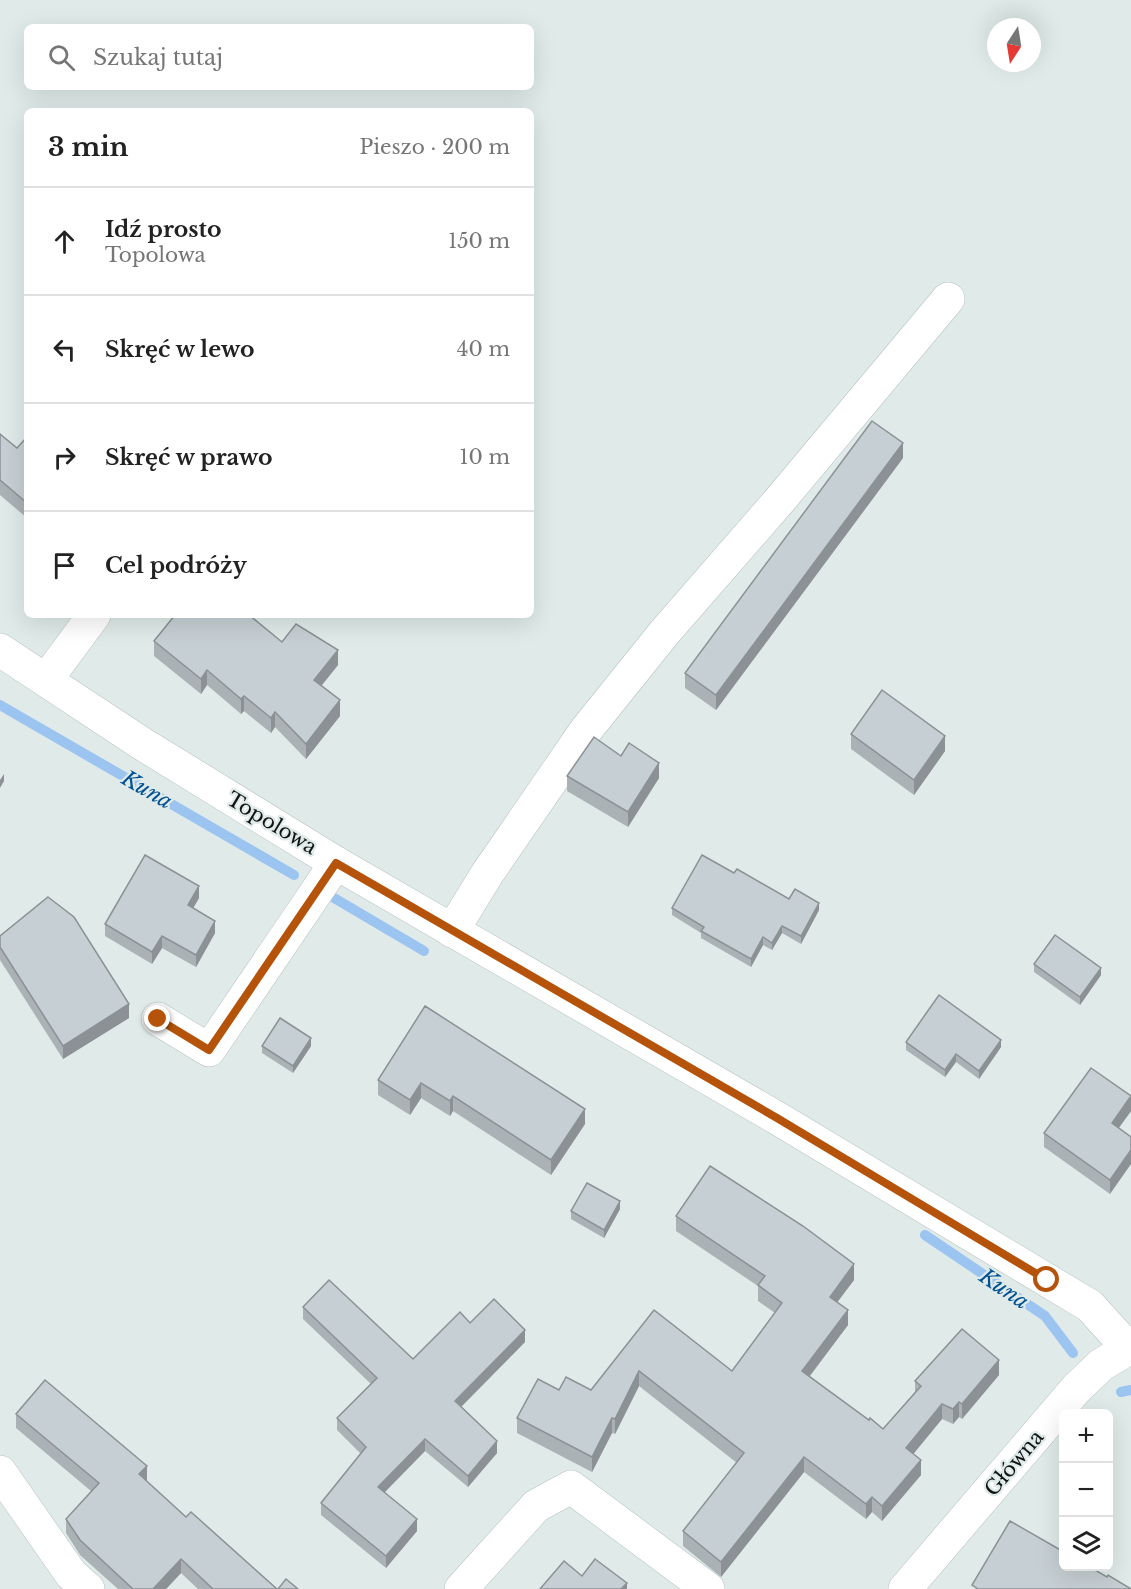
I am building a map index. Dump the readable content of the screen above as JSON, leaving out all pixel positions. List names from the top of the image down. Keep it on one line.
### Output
{"streets":{"street":["Topolowa","Główna"]},"crossings":[["Topolowa","Główna"]],"water":["Kuna"],"north":"bottom","page":{"search":"Szukaj tutaj","heading":["3 min","Pieszo · 200 m"],"list":[["Idź prosto","Topolowa","150 m"],["Skręć w lewo","40 m"],["Skręć w prawo","10 m"],"Cel podróży"],"map_buttons":["+","−"]}}
